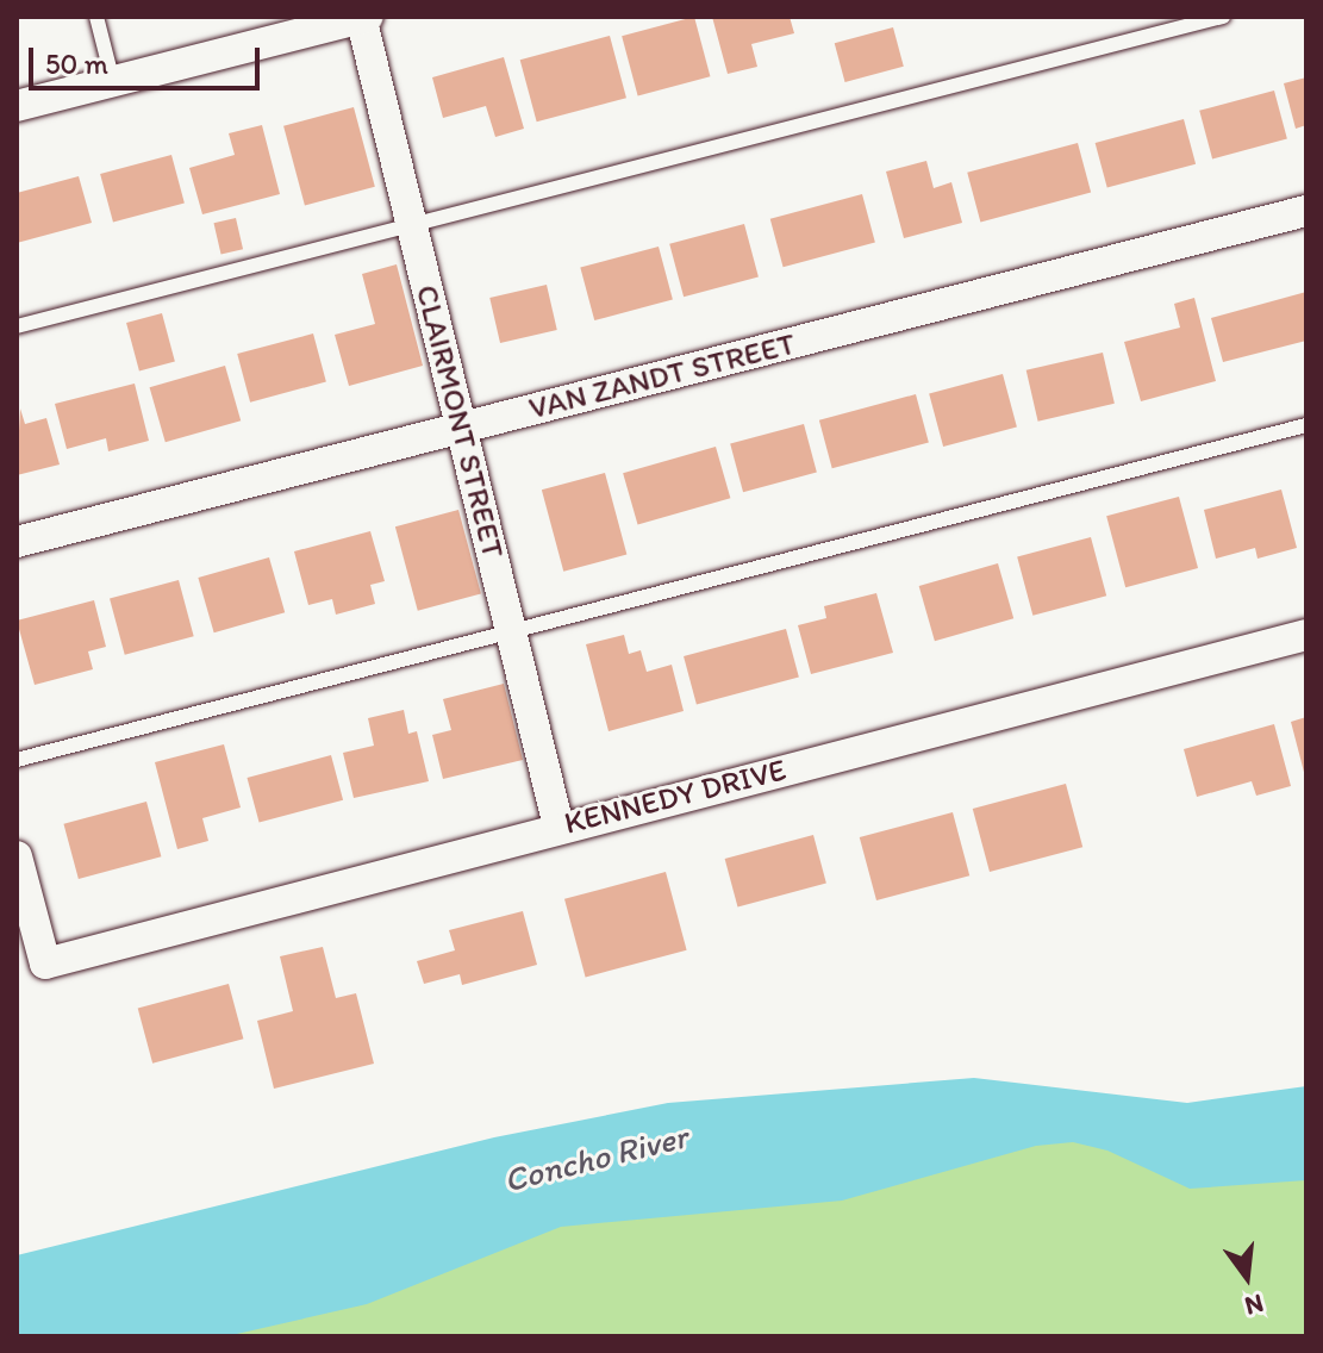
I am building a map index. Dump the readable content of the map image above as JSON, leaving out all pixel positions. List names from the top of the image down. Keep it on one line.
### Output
{"streets":{"street":["VAN ZANDT STREET","CLAIRMONT STREET","KENNEDY DRIVE"]},"crossings":[["VAN ZANDT STREET","CLAIRMONT STREET"],["CLAIRMONT STREET","KENNEDY DRIVE"]],"water":["Concho River"],"scale_bar":"50 m","north":"bottom"}
